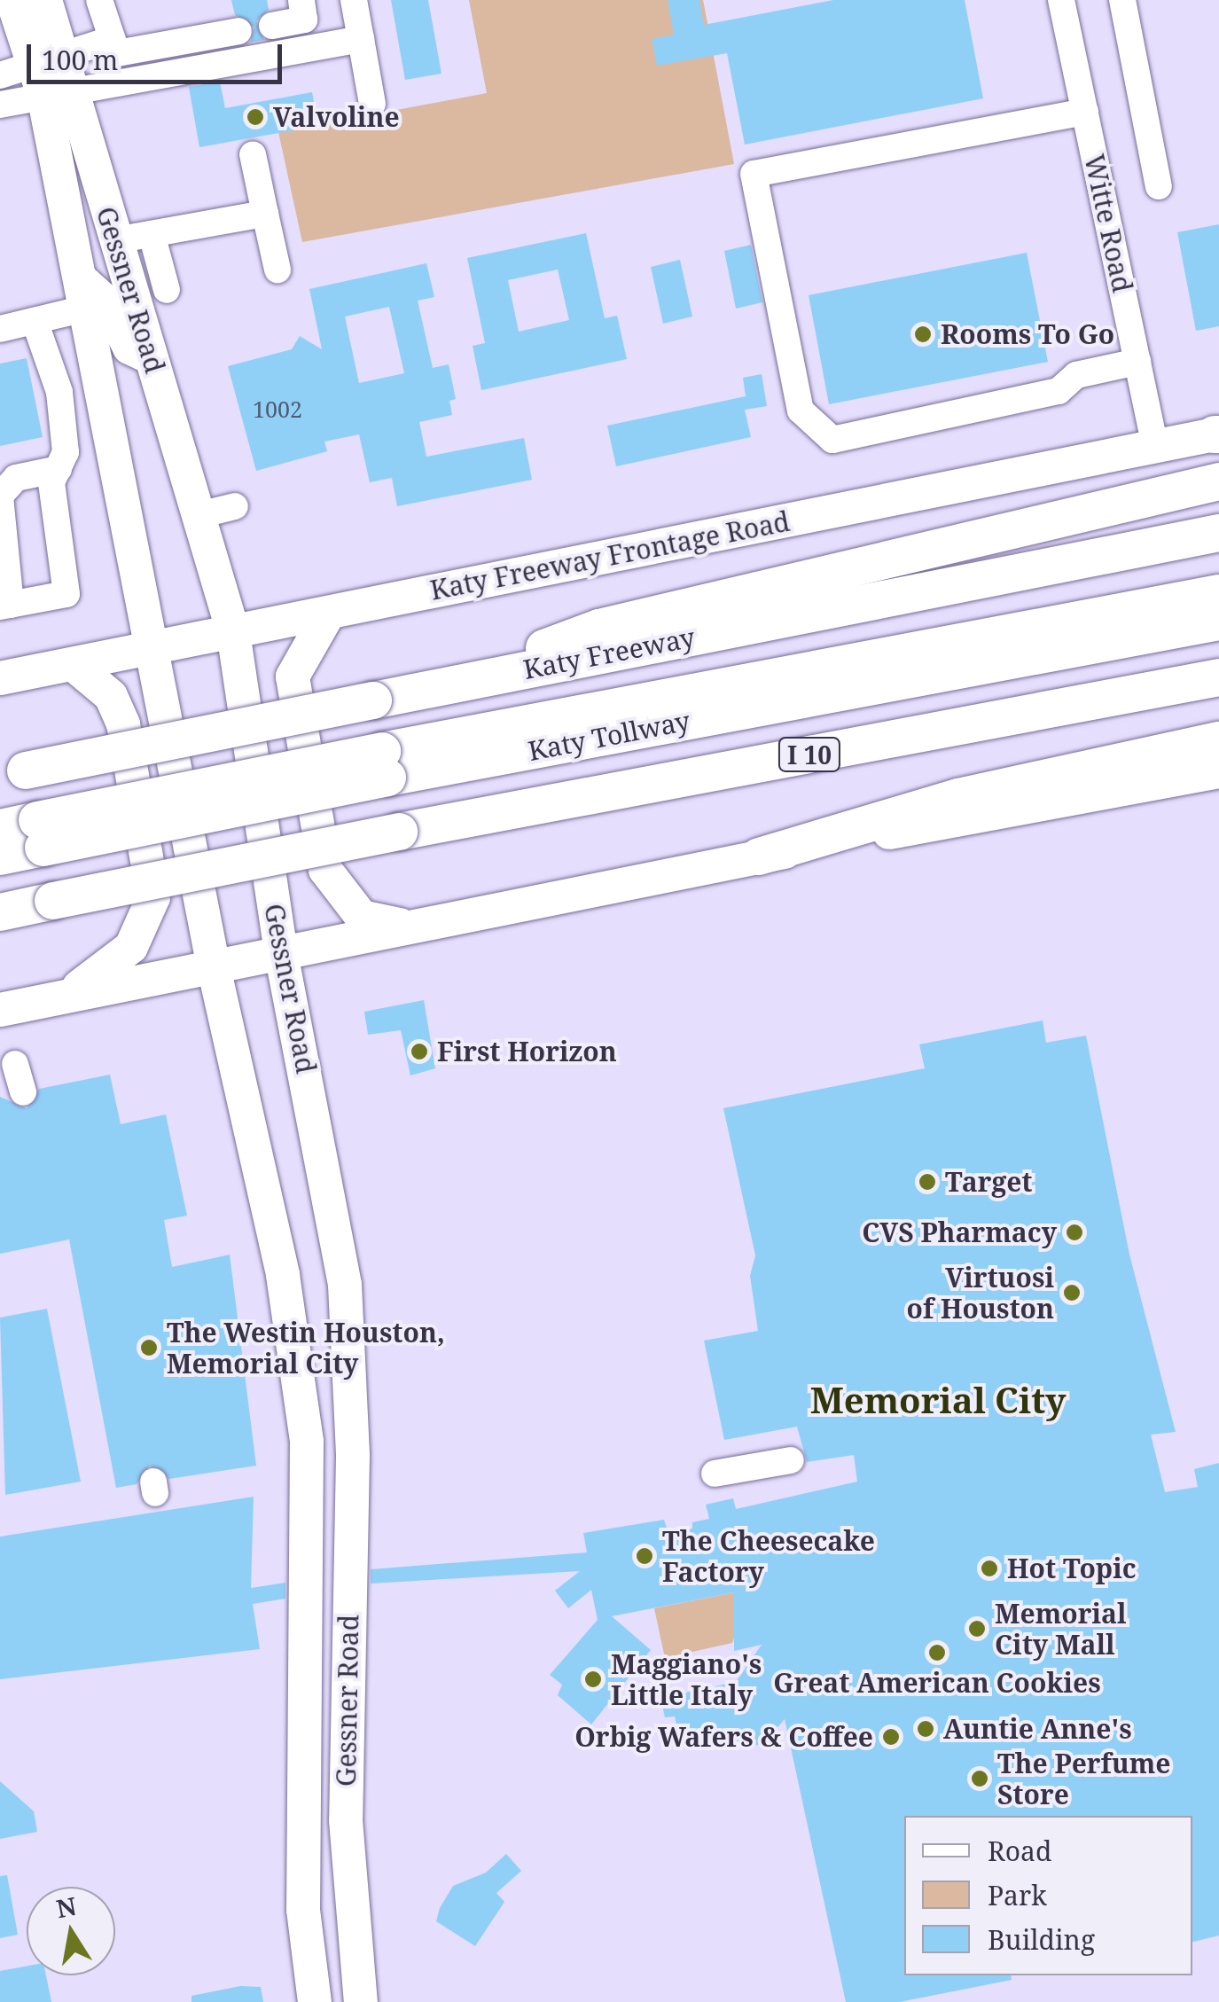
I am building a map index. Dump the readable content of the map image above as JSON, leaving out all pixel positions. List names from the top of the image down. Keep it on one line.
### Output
{"streets":{"highway":["Katy Freeway","Katy Tollway","I 10"],"main road":["Gessner Road","Katy Freeway Frontage Road"],"street":["Witte Road"]},"crossings":[["Witte Road","Katy Freeway Frontage Road"],["Gessner Road","Katy Freeway Frontage Road"]],"districts":["Memorial City"],"places":["Valvoline","Rooms To Go","First Horizon","Target","CVS Pharmacy","Virtuosi of Houston","The Westin Houston, Memorial City","The Cheesecake Factory","Hot Topic","Memorial City Mall","Great American Cookies","Maggiano's Little Italy","Auntie Anne's","Orbig Wafers & Coffee","The Perfume Store"],"house_numbers":["1002"],"legend":["Road","Park","Building"],"scale_bar":"100 m","north":"top"}
